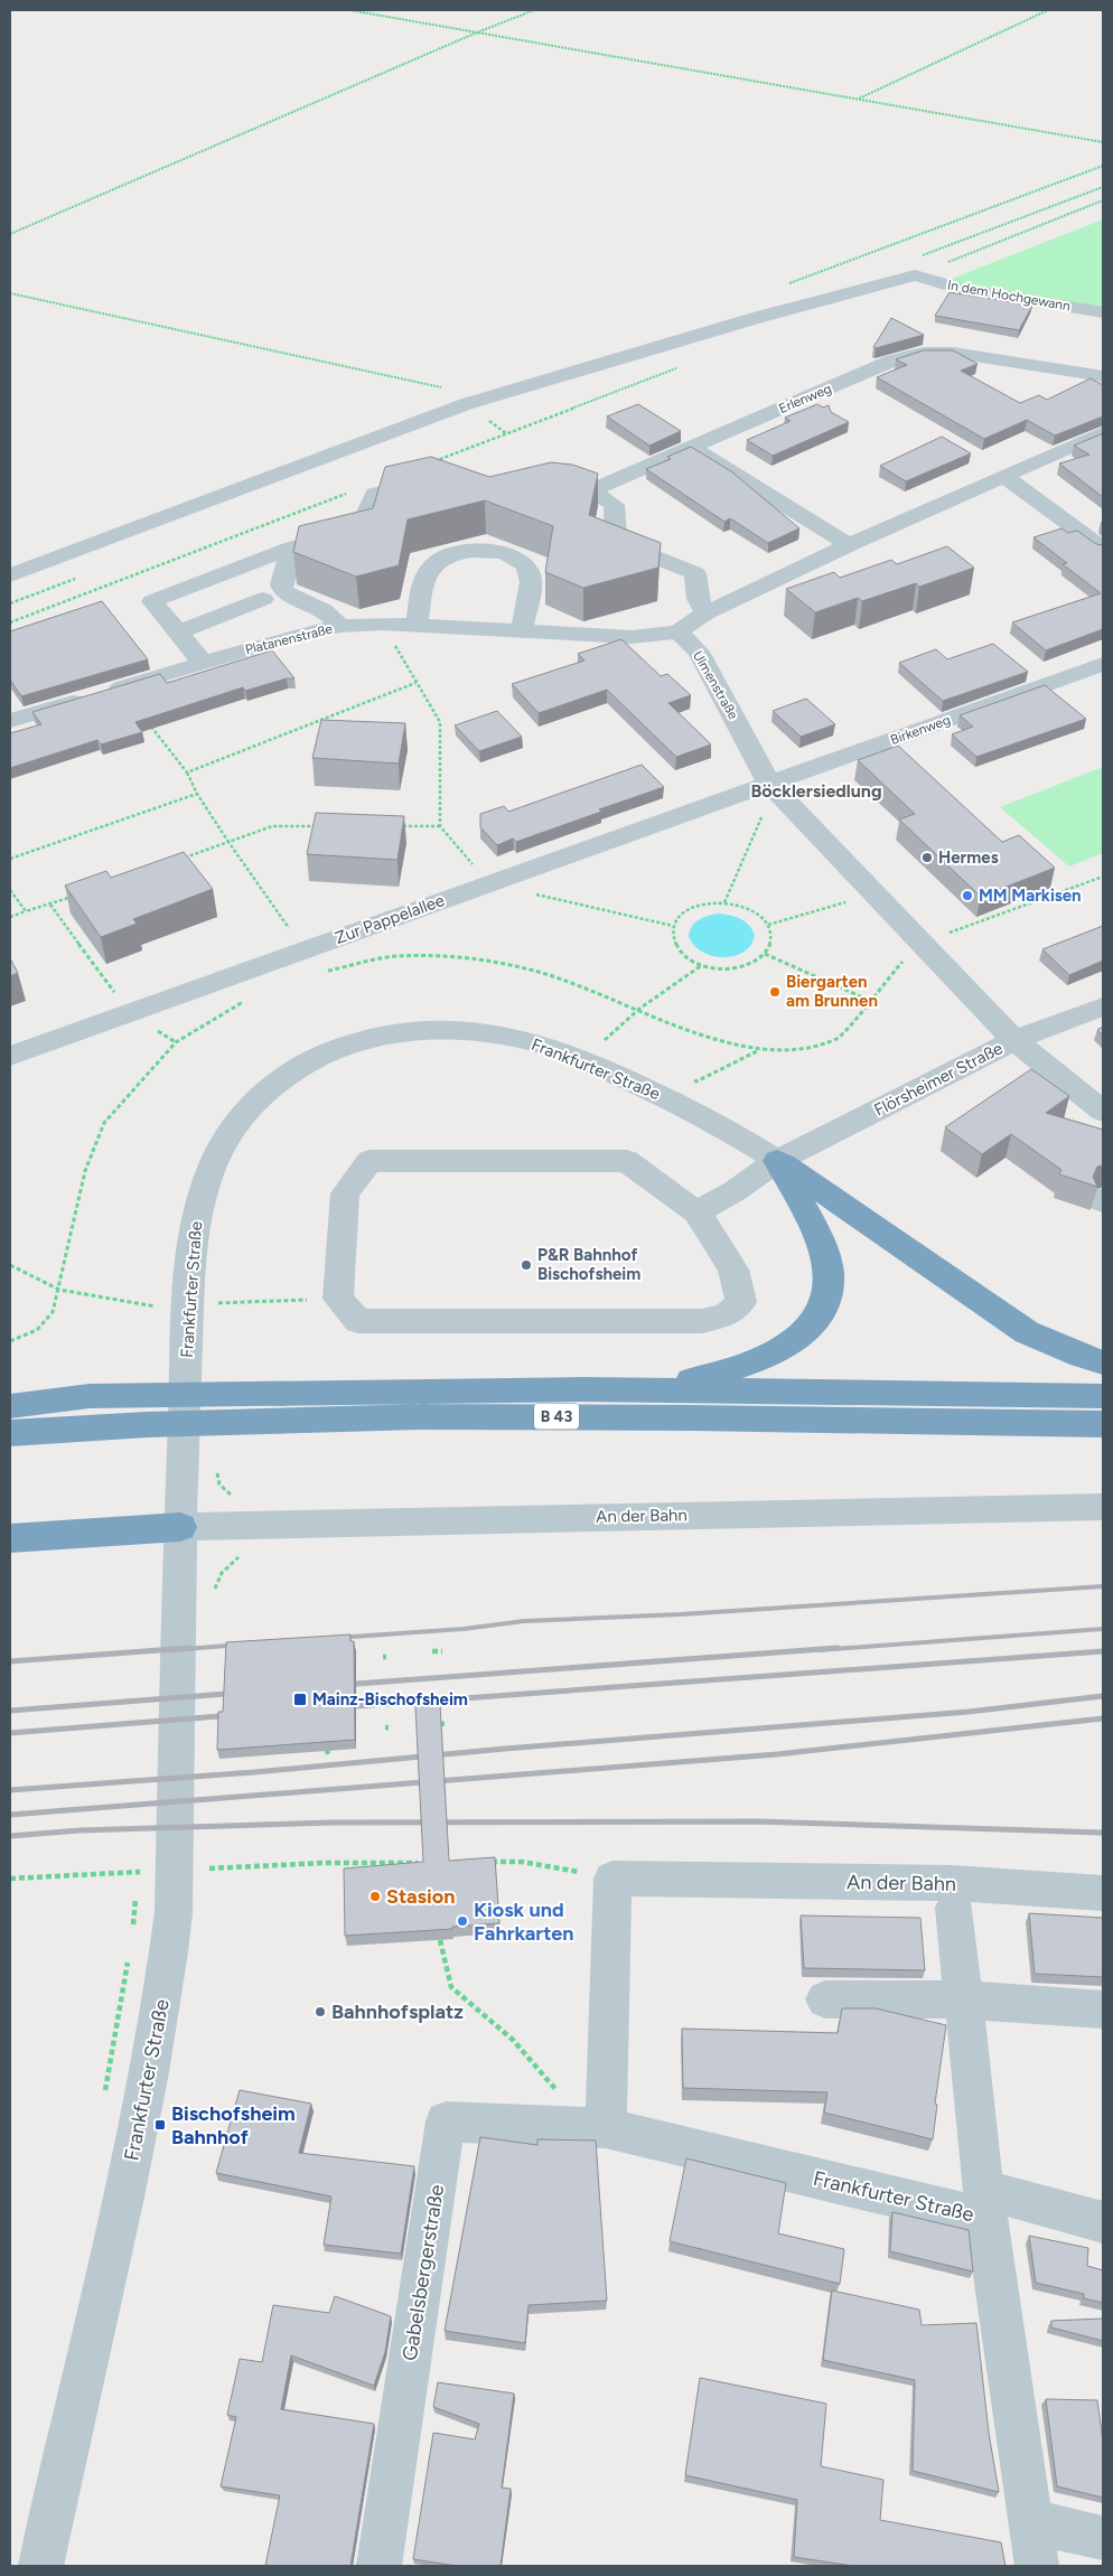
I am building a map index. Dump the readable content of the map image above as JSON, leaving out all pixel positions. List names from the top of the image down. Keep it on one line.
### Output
{"streets":{"highway":["B 43"],"street":["In dem Hochgewann","Erlenweg","Platanenstraße","Ulmenstraße","Birkenweg","Zur Pappelallee","Frankfurter Straße","Flörsheimer Straße","An der Bahn","Gabelsbergerstraße"]},"crossings":[["Platanenstraße","Ulmenstraße"],["Ulmenstraße","Birkenweg"],["Ulmenstraße","Zur Pappelallee"],["Ulmenstraße","Flörsheimer Straße"],["Birkenweg","Zur Pappelallee"],["Frankfurter Straße","Flörsheimer Straße"],["Frankfurter Straße","An der Bahn"],["Frankfurter Straße","Gabelsbergerstraße"]],"districts":["Böcklersiedlung"],"places":{"other":["Hermes","MM Markisen","Biergarten am Brunnen","P&R Bahnhof Bischofsheim","Stasion","Kiosk und Fahrkarten","Bahnhofsplatz"],"transit":["Mainz-Bischofsheim","Bischofsheim Bahnhof"]}}
